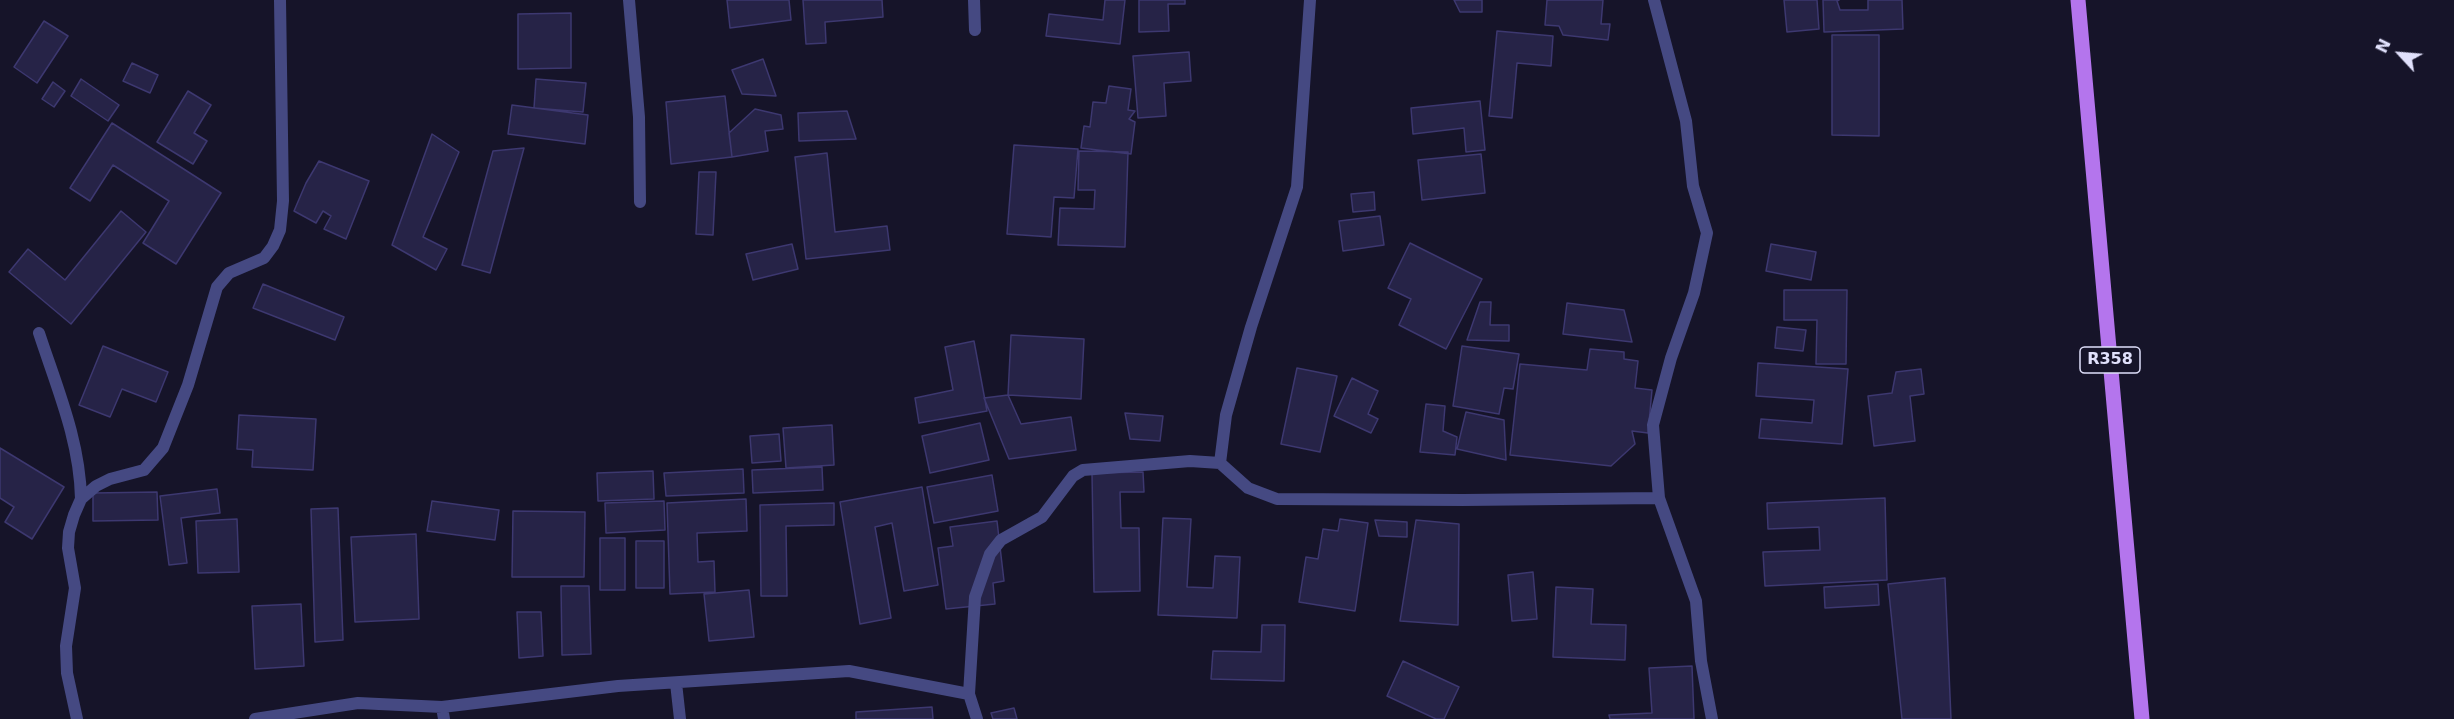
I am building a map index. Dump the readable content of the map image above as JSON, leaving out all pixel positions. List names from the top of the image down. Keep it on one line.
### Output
{"streets":{"main road":["R358"]},"north":"top left"}
